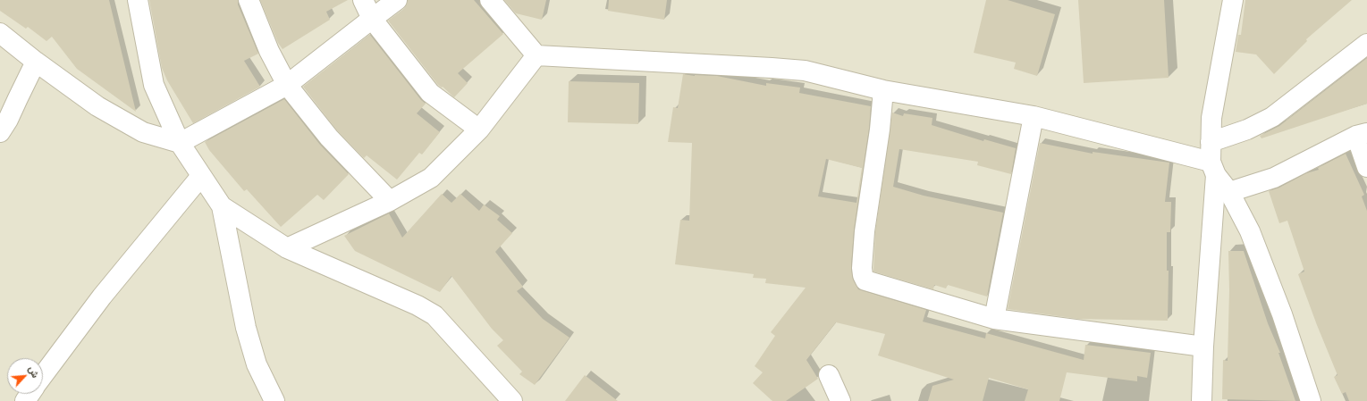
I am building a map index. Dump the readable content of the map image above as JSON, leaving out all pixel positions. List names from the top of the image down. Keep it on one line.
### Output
{"north":"top right"}
